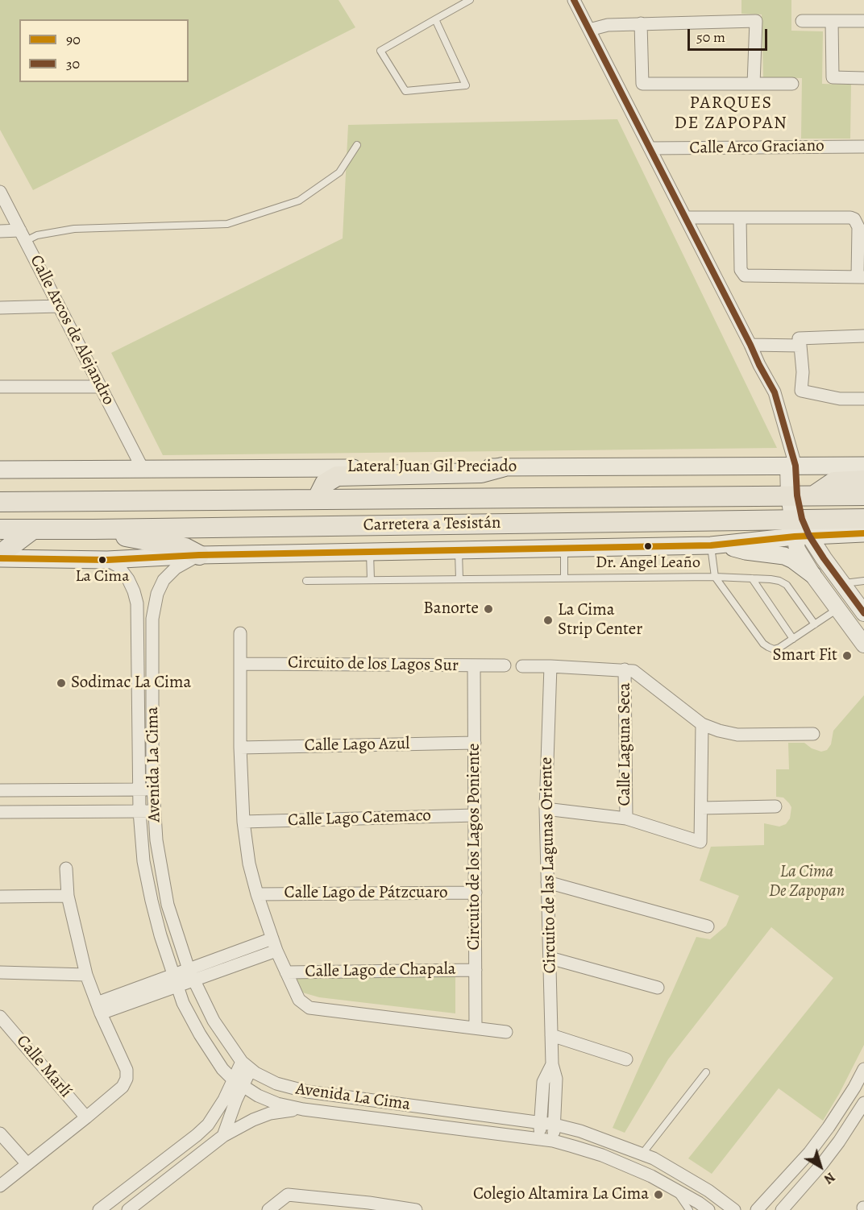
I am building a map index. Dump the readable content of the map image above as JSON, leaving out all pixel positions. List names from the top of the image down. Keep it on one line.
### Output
{"streets":{"main road":["Lateral Juan Gil Preciado","Carretera a Tesistán"],"street":["Calle Arco Graciano","Calle Arcos de Alejandro","Circuito de los Lagos Sur","Calle Laguna Seca","Calle Lago Azul","Avenida La Cima","Calle Lago Catemaco","Circuito de los Lagos Poniente","Circuito de las Lagunas Oriente","Calle Lago de Pátzcuaro","Calle Lago de Chapala","Calle Marlí"]},"crossings":[["Calle Arcos de Alejandro","Lateral Juan Gil Preciado"],["Circuito de los Lagos Sur","Circuito de los Lagos Poniente"],["Calle Lago Azul","Circuito de los Lagos Poniente"],["Avenida La Cima","Circuito de las Lagunas Oriente"],["Calle Lago Catemaco","Circuito de los Lagos Poniente"],["Circuito de los Lagos Poniente","Calle Lago de Pátzcuaro"],["Circuito de los Lagos Poniente","Calle Lago de Chapala"]],"districts":["PARQUES DE ZAPOPAN"],"parks":["La Cima De Zapopan"],"places":["Dr. Angel Leaño","La Cima","Banorte","La Cima Strip Center","Smart Fit","Sodimac La Cima","Colegio Altamira La Cima"],"lines":["transit line 30","transit line 90"],"legend":["90","30"],"scale_bar":"50 m","north":"bottom right"}
